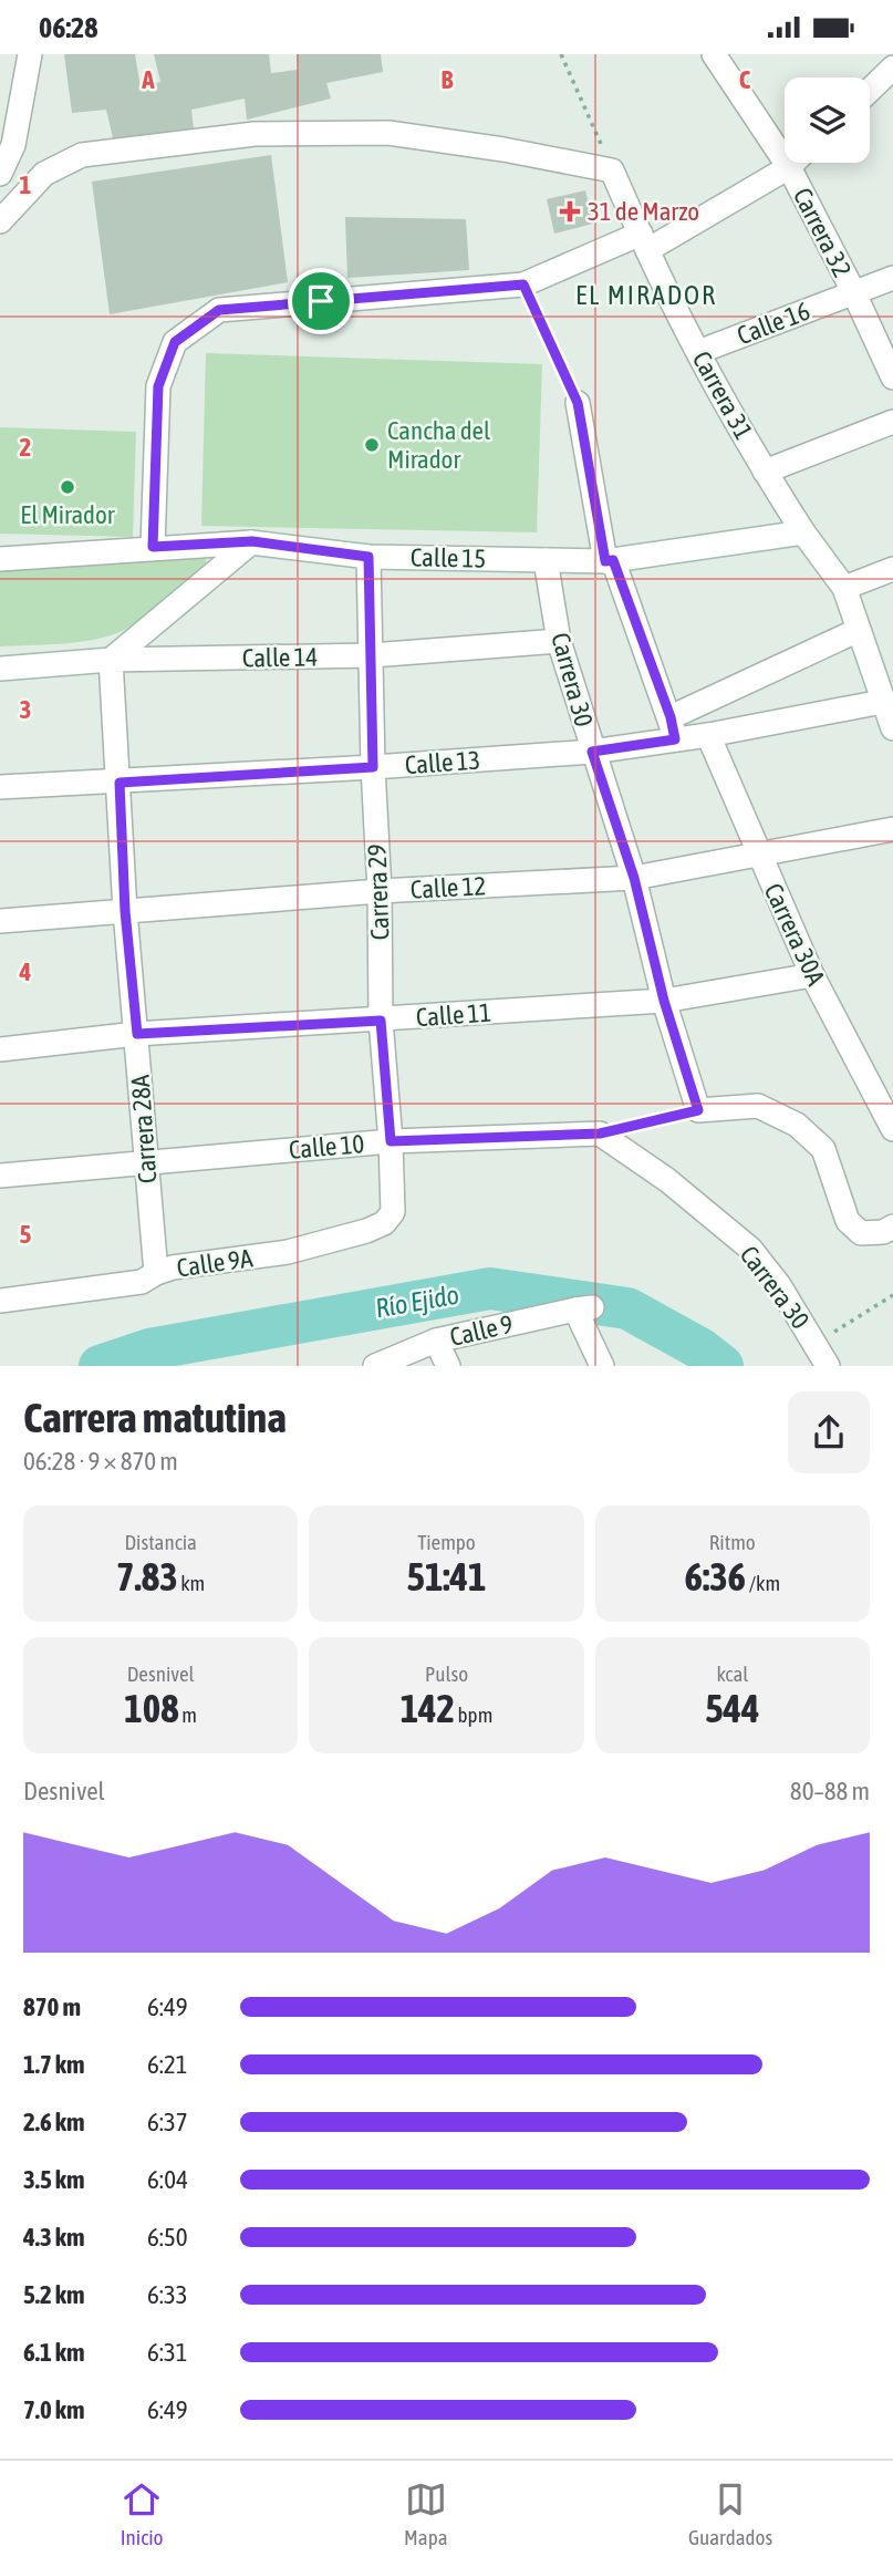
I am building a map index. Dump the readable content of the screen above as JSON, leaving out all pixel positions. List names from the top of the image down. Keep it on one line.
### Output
{"streets":{"street":["Carrera 32","Calle 16","Carrera 31","Calle 15","Calle 14","Carrera 30","Calle 13","Calle 12","Carrera 29","Carrera 30A","Calle 11","Carrera 28A","Calle 10","Calle 9A","Calle 9"]},"crossings":[["Carrera 32","Calle 16"],["Calle 16","Carrera 31"],["Carrera 31","Calle 15"],["Carrera 31","Calle 13"],["Calle 15","Carrera 30"],["Calle 15","Carrera 29"],["Calle 14","Carrera 30"],["Calle 14","Carrera 29"],["Calle 14","Carrera 28A"],["Carrera 30","Calle 13"],["Carrera 30","Calle 12"],["Carrera 30","Calle 11"],["Carrera 30","Calle 10"],["Calle 13","Carrera 29"],["Calle 13","Carrera 30A"],["Calle 13","Carrera 28A"],["Calle 12","Carrera 29"],["Calle 12","Carrera 30A"],["Calle 12","Carrera 28A"],["Carrera 29","Calle 11"],["Carrera 29","Calle 10"],["Carrera 29","Calle 9A"],["Carrera 30A","Calle 11"],["Calle 11","Carrera 28A"],["Carrera 28A","Calle 10"],["Carrera 28A","Calle 9A"]],"districts":["EL MIRADOR"],"water":["Río Ejido"],"places":{"health":["31 de Marzo"],"other":["Cancha del Mirador","El Mirador"]},"page":{"status":"06:28","heading":["Carrera matutina","06:28 · 9 × 870 m"],"stats":[["Distancia","7.83 km"],["Tiempo","51:41"],["Ritmo","6:36 /km"],["Desnivel","108 m"],["Pulso","142 bpm"],["kcal","544"]],"chart":["Desnivel","80–88 m"],"list":[{"name":"870 m","note":"6:49"},{"name":"1.7 km","note":"6:21"},{"name":"2.6 km","note":"6:37"},{"name":"3.5 km","note":"6:04"},{"name":"4.3 km","note":"6:50"},{"name":"5.2 km","note":"6:33"},{"name":"6.1 km","note":"6:31"},{"name":"7.0 km","note":"6:49"}],"tabs":["Inicio","Mapa","Guardados"]},"grid":{"columns":["A","B","C"],"rows":["1","2","3","4","5"]}}
